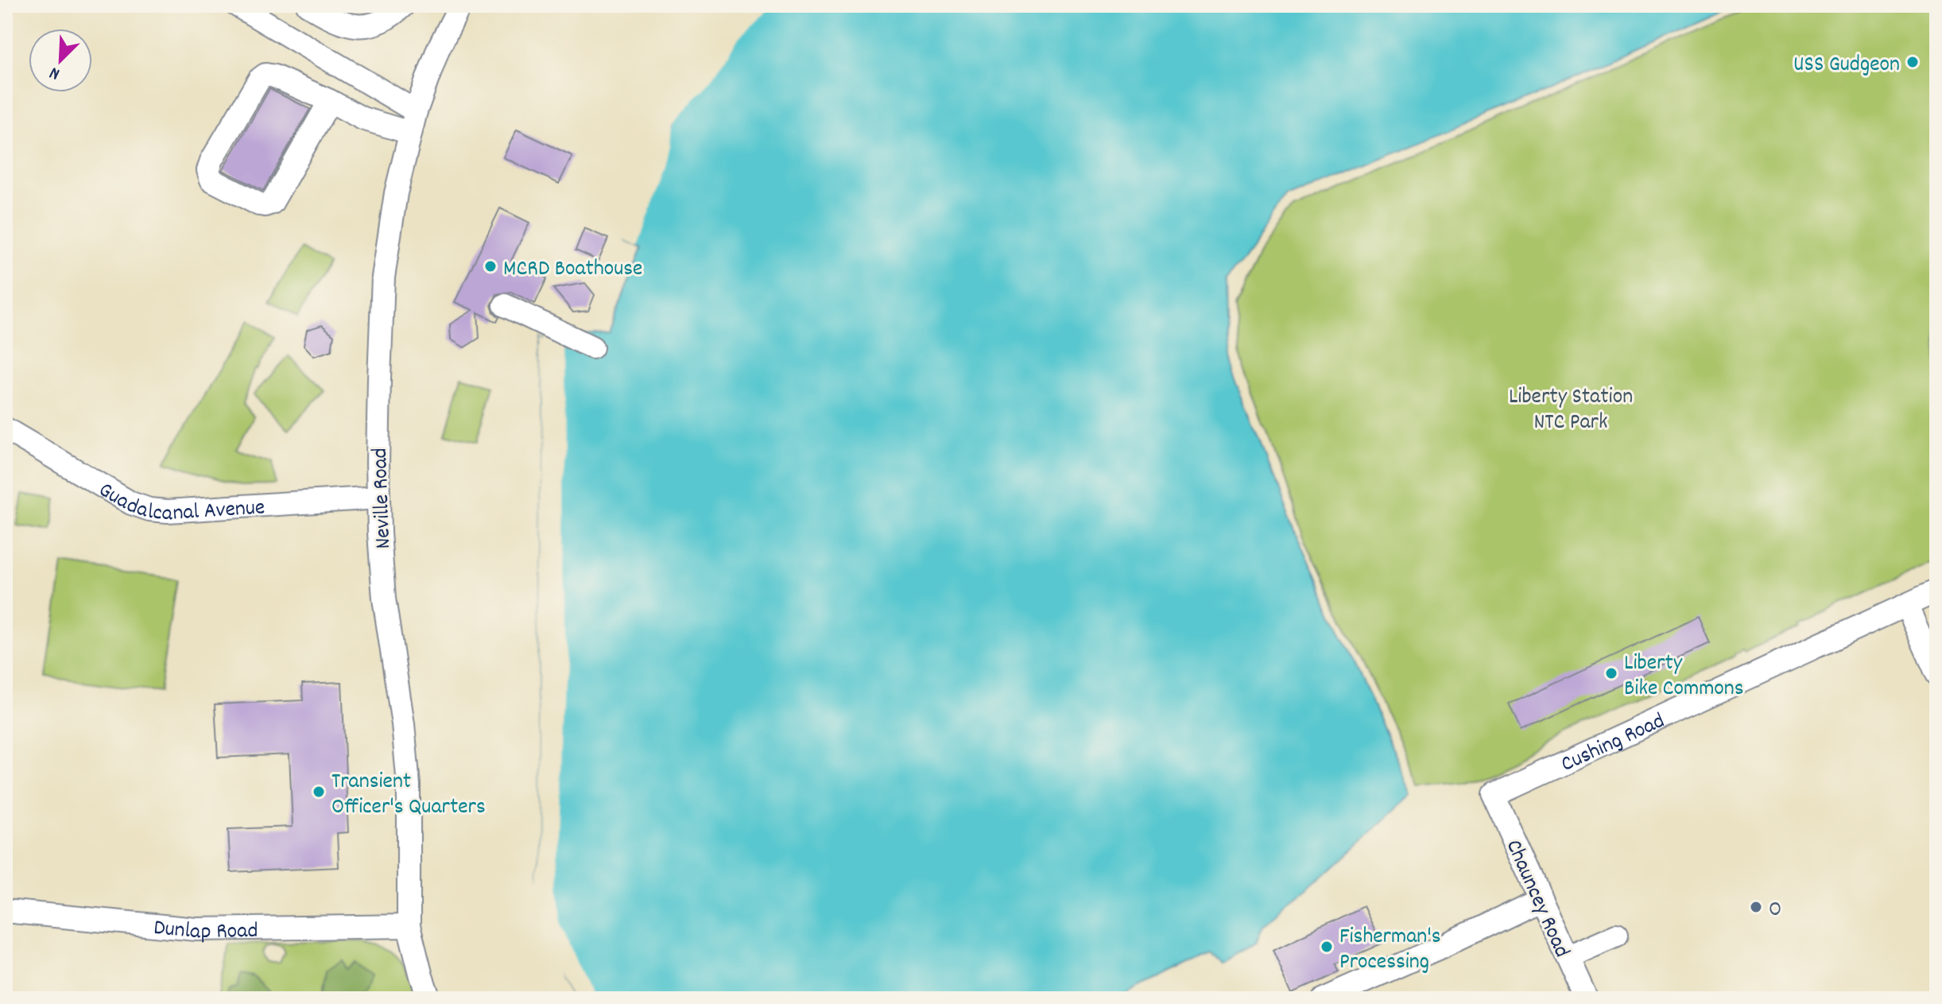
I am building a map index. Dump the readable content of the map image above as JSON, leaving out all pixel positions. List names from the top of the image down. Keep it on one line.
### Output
{"streets":{"street":["Guadalcanal Avenue","Neville Road","Cushing Road","Chauncey Road","Dunlap Road"]},"crossings":[["Guadalcanal Avenue","Neville Road"],["Neville Road","Dunlap Road"],["Cushing Road","Chauncey Road"]],"parks":["Liberty Station NTC Park"],"places":["USS Gudgeon","MCRD Boathouse","Liberty Bike Commons","Transient Officer's Quarters","O","Fisherman's Processing"],"north":"bottom left"}
